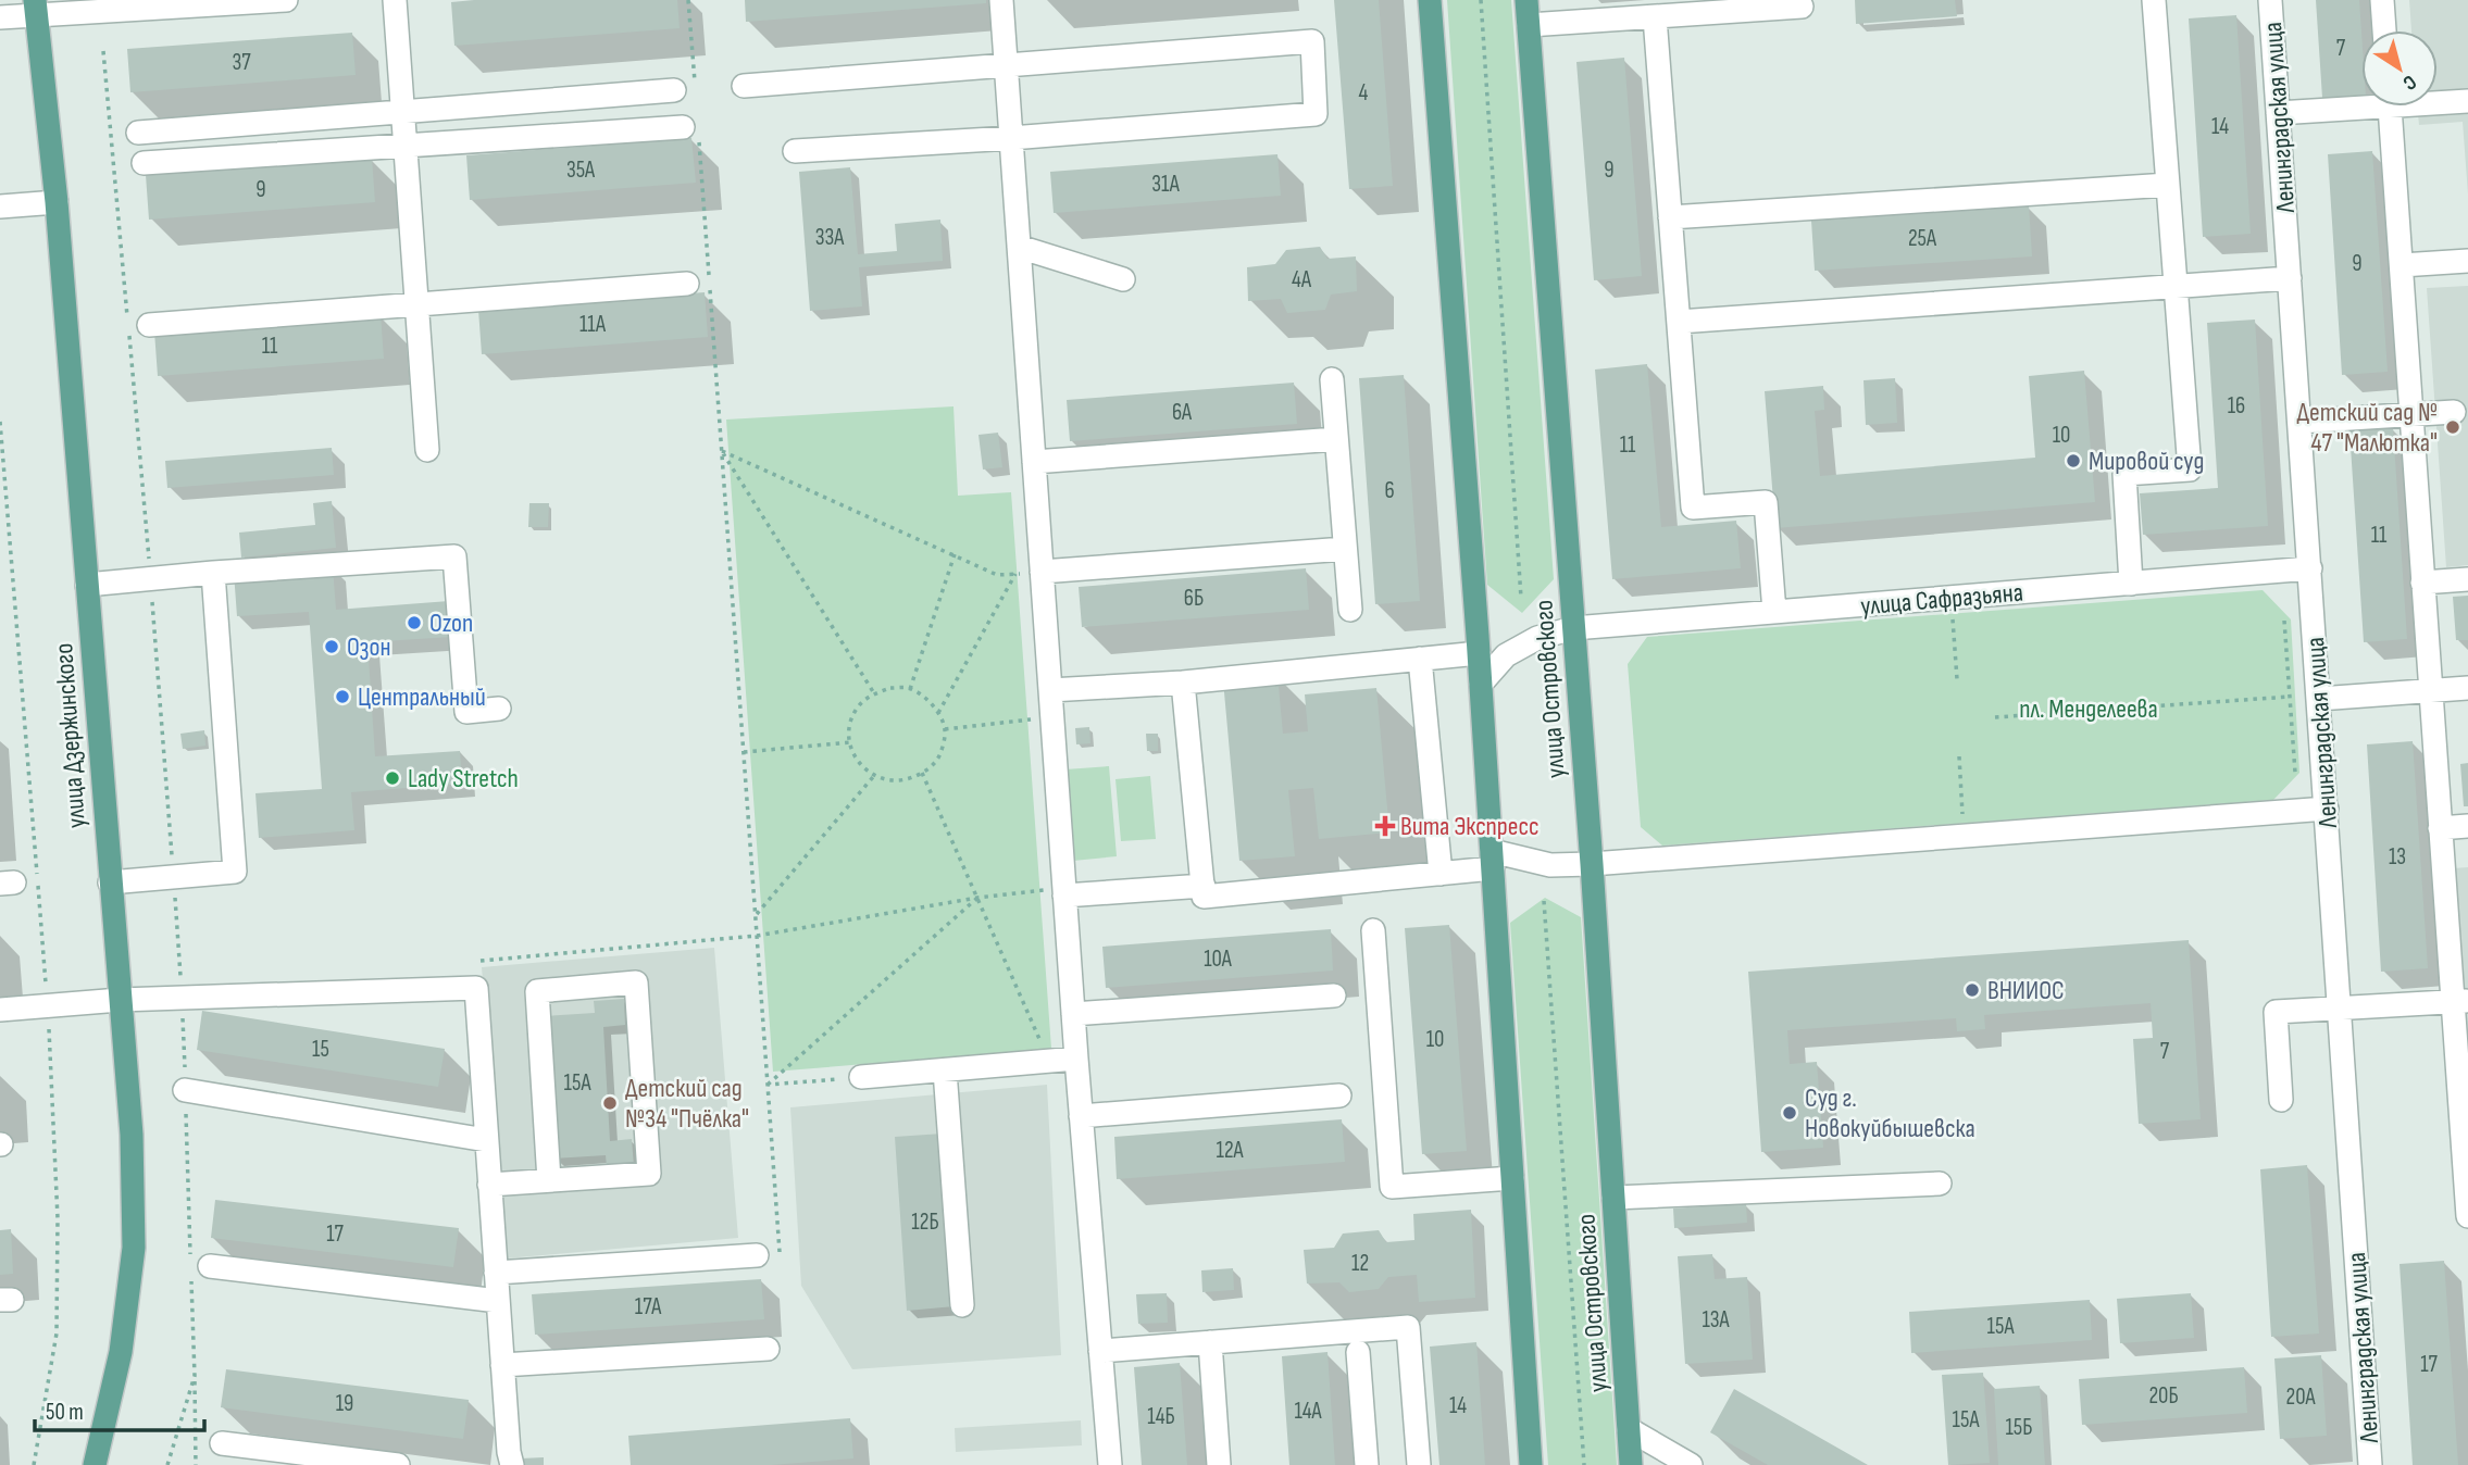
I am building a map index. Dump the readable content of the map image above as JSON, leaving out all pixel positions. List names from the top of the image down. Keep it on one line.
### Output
{"streets":{"main road":["улица Островского","улица Дзержинского"],"street":["Ленинградская улица","улица Сафразьяна"]},"crossings":[["Ленинградская улица","улица Сафразьяна"],["улица Сафразьяна","улица Островского"]],"parks":["пл. Менделеева"],"places":{"other":["Детский сад № 47 \"Малютка\"","Мировой суд","Ozon","Озон","Центральный","Lady Stretch","ВНИИОС","Детский сад №34 \"Пчёлка\"","Суд г. Новокуйбышевска"],"health":["Вита Экспресс"]},"house_numbers":["7","37","4","14","35А","9","31А","9","33А","25А","9","4А","11А","11","16","6А","10","11","6","11","6Б","13","10А","10","15","7","15А","12А","12Б","17","12","17А","13А","15А","17","20Б","20А","19","14","14А","14Б","15А","15Б"],"scale_bar":"50 m","north":"bottom right"}
